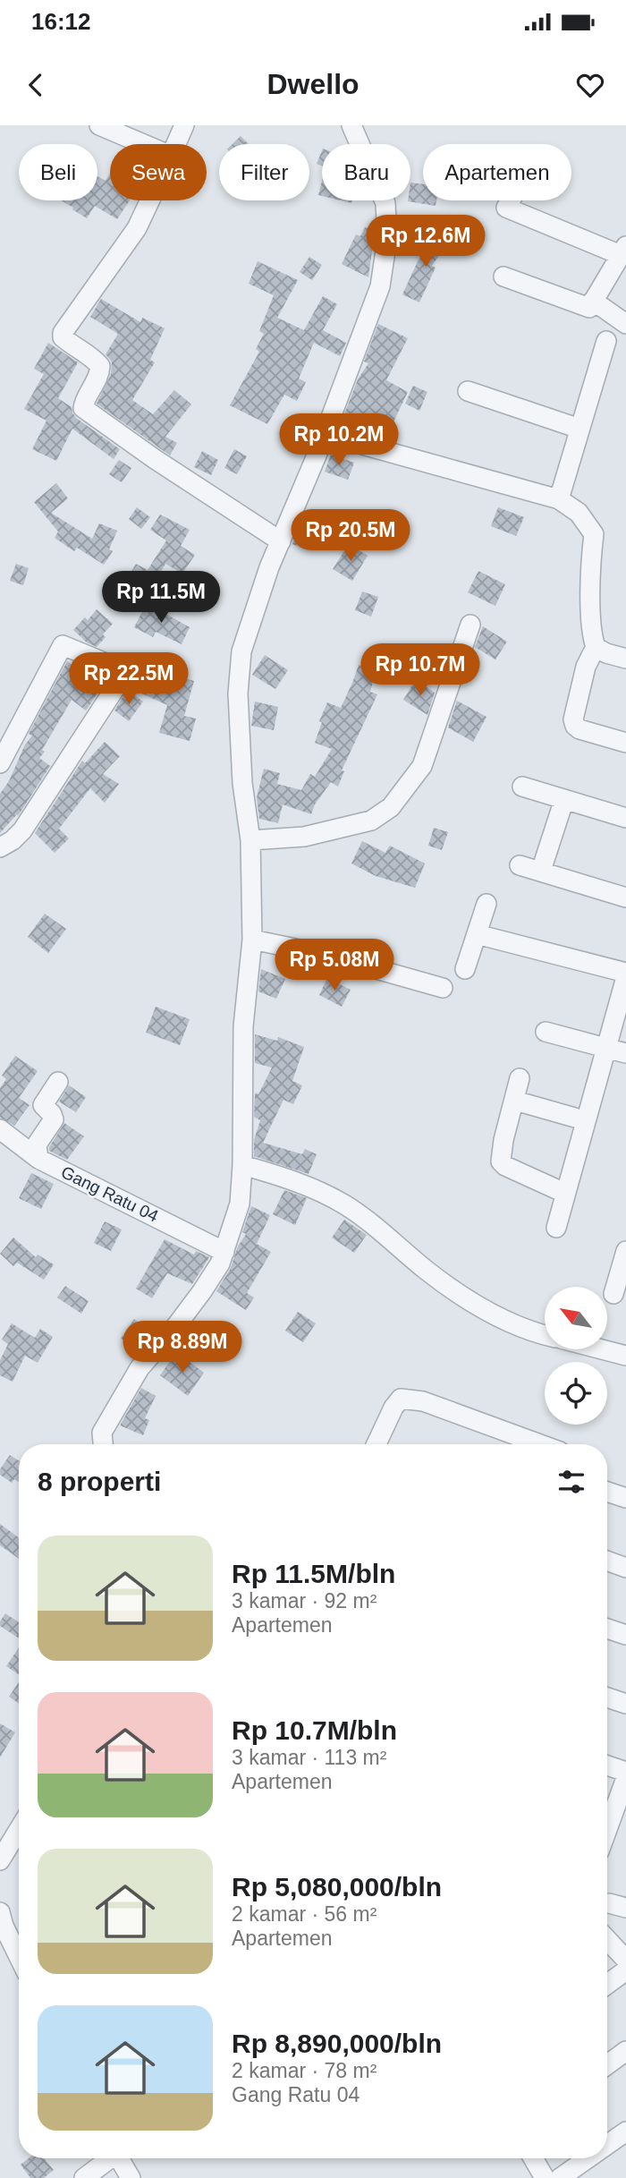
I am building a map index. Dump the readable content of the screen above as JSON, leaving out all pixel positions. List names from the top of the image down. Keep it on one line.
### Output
{"streets":{"street":["Gang Ratu 04"]},"north":"top left","page":{"status":"16:12","header":"Dwello","chip":["Beli","Sewa","Filter","Baru","Apartemen"],"price":["Rp 12.6M","Rp 10.2M","Rp 20.5M","Rp 11.5M","Rp 10.7M","Rp 22.5M","Rp 5.08M","Rp 8.89M"],"heading":"8 properti","list":[{"name":"Rp 11.5M/bln","note":"3 kamar · 92 m² · Apartemen"},{"name":"Rp 10.7M/bln","note":"3 kamar · 113 m² · Apartemen"},{"name":"Rp 5,080,000/bln","note":"2 kamar · 56 m² · Apartemen"},{"name":"Rp 8,890,000/bln","note":"2 kamar · 78 m² · Gang Ratu 04"}]}}
